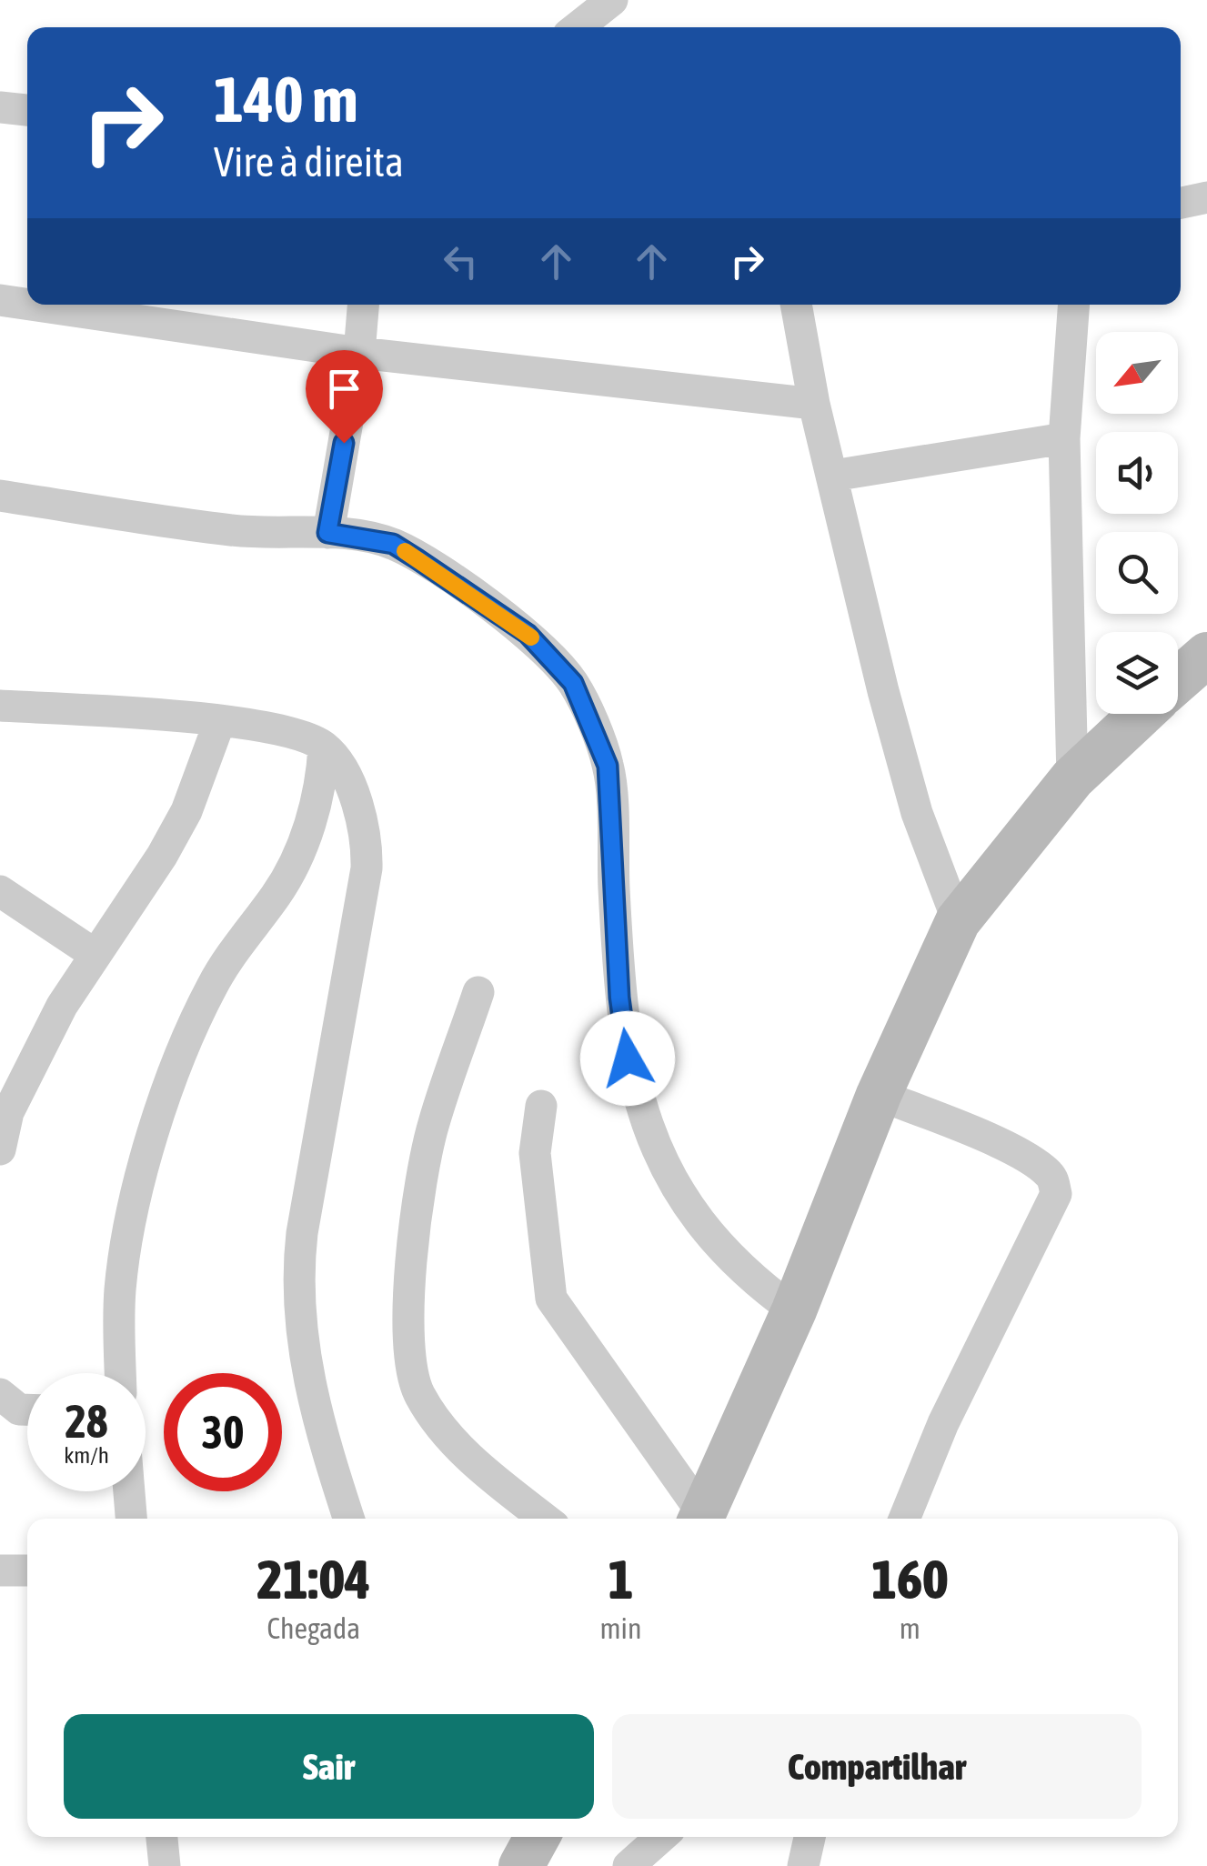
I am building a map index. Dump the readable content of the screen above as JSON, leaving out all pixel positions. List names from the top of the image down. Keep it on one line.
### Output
{"north":"bottom left","page":{"turn":["140 m","Vire à direita"],"speed":"28 km/h","limit":"30","eta":["21:04","Chegada","1","min","160","m"],"buttons":["Sair","Compartilhar"]}}
